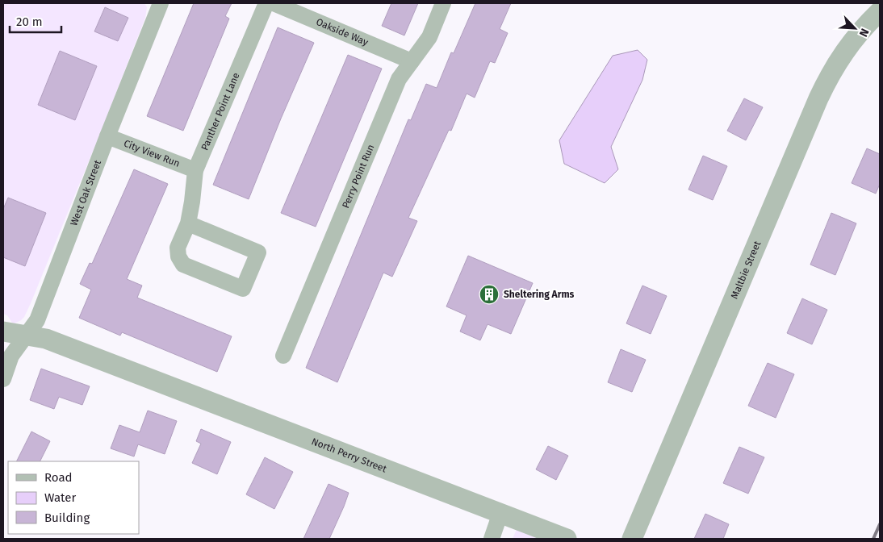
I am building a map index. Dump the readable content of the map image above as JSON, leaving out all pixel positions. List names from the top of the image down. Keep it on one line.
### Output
{"streets":{"street":["Oakside Way","Panther Point Lane","City View Run","Perry Point Run","West Oak Street","Maltbie Street","North Perry Street"]},"crossings":[["Oakside Way","Perry Point Run"],["Panther Point Lane","City View Run"],["City View Run","West Oak Street"],["West Oak Street","North Perry Street"]],"places":{"building":["Sheltering Arms"]},"legend":["Road","Water","Building"],"scale_bar":"20 m","north":"bottom right"}
